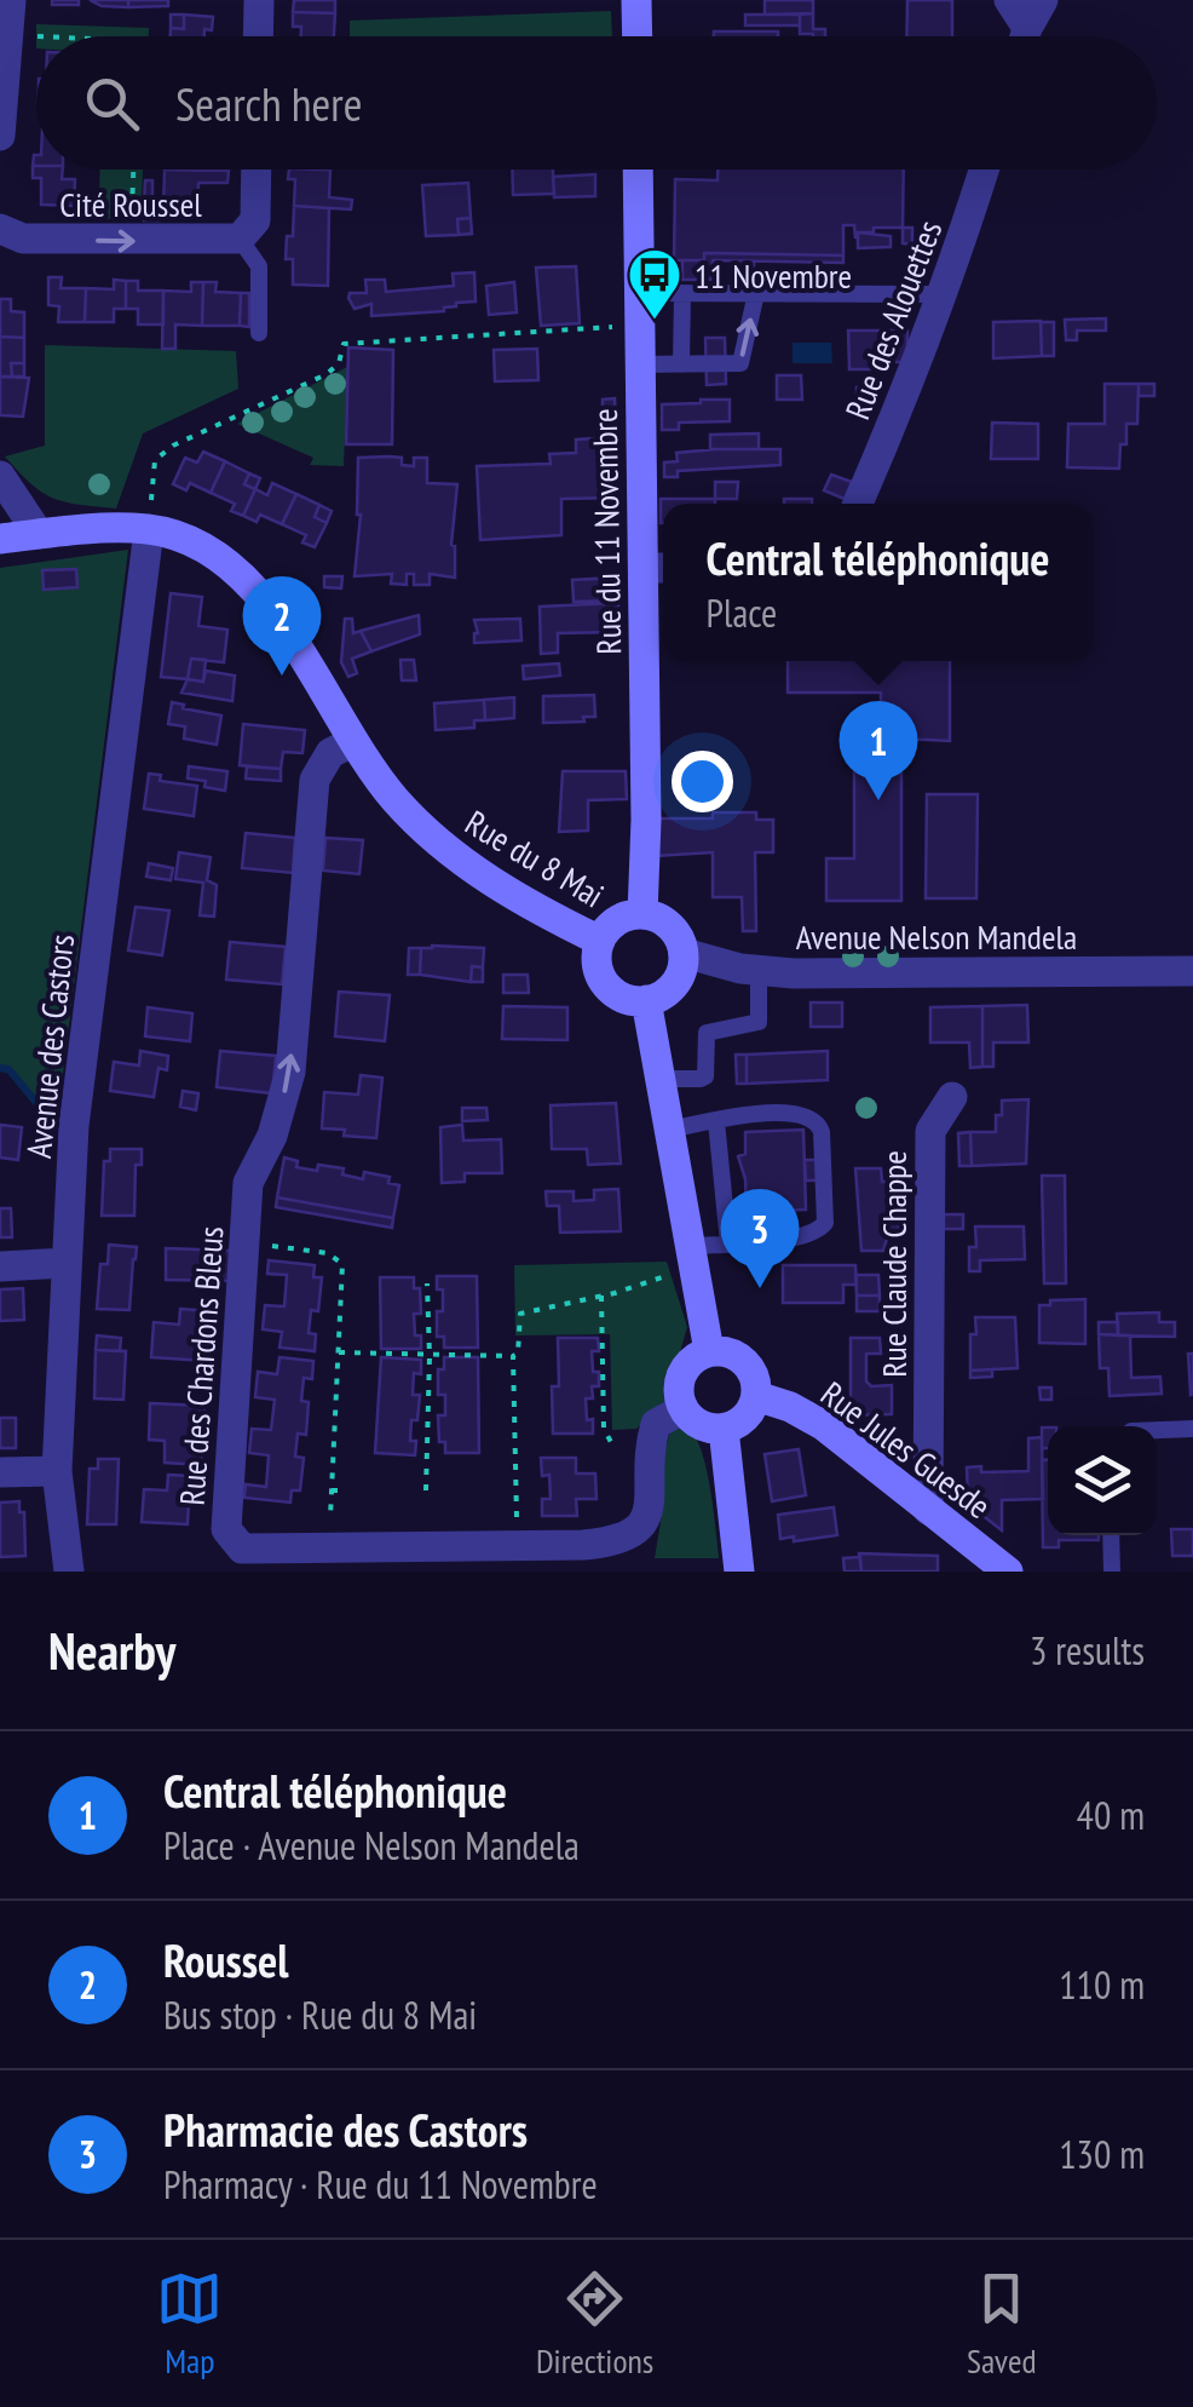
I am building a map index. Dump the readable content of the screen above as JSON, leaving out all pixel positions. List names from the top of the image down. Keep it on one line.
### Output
{"streets":{"street":["Cité Roussel","Rue des Alouettes","Rue du 11 Novembre","Rue du 8 Mai","Avenue Nelson Mandela","Avenue des Castors","Rue Claude Chappe","Rue des Chardons Bleus","Rue Jules Guesde"]},"crossings":[["Rue du 11 Novembre","Rue du 8 Mai"],["Rue du 11 Novembre","Avenue Nelson Mandela"],["Rue du 8 Mai","Avenue Nelson Mandela"],["Rue du 8 Mai","Avenue des Castors"],["Rue du 8 Mai","Rue des Chardons Bleus"],["Rue Claude Chappe","Rue Jules Guesde"],["Rue des Chardons Bleus","Rue Jules Guesde"]],"one_way":["Cité Roussel","Rue des Chardons Bleus"],"places":{"bus stop":["11 Novembre"]},"page":{"search":"Search here","popup":["Central téléphonique","Place"],"pins":["2","1","3"],"heading":["Nearby","3 results"],"list":[{"mark":"1","name":"Central téléphonique","note":"Place · Avenue Nelson Mandela","value":"40 m"},{"mark":"2","name":"Roussel","note":"Bus stop · Rue du 8 Mai","value":"110 m"},{"mark":"3","name":"Pharmacie des Castors","note":"Pharmacy · Rue du 11 Novembre","value":"130 m"}],"nav":["Map","Directions","Saved"]}}
